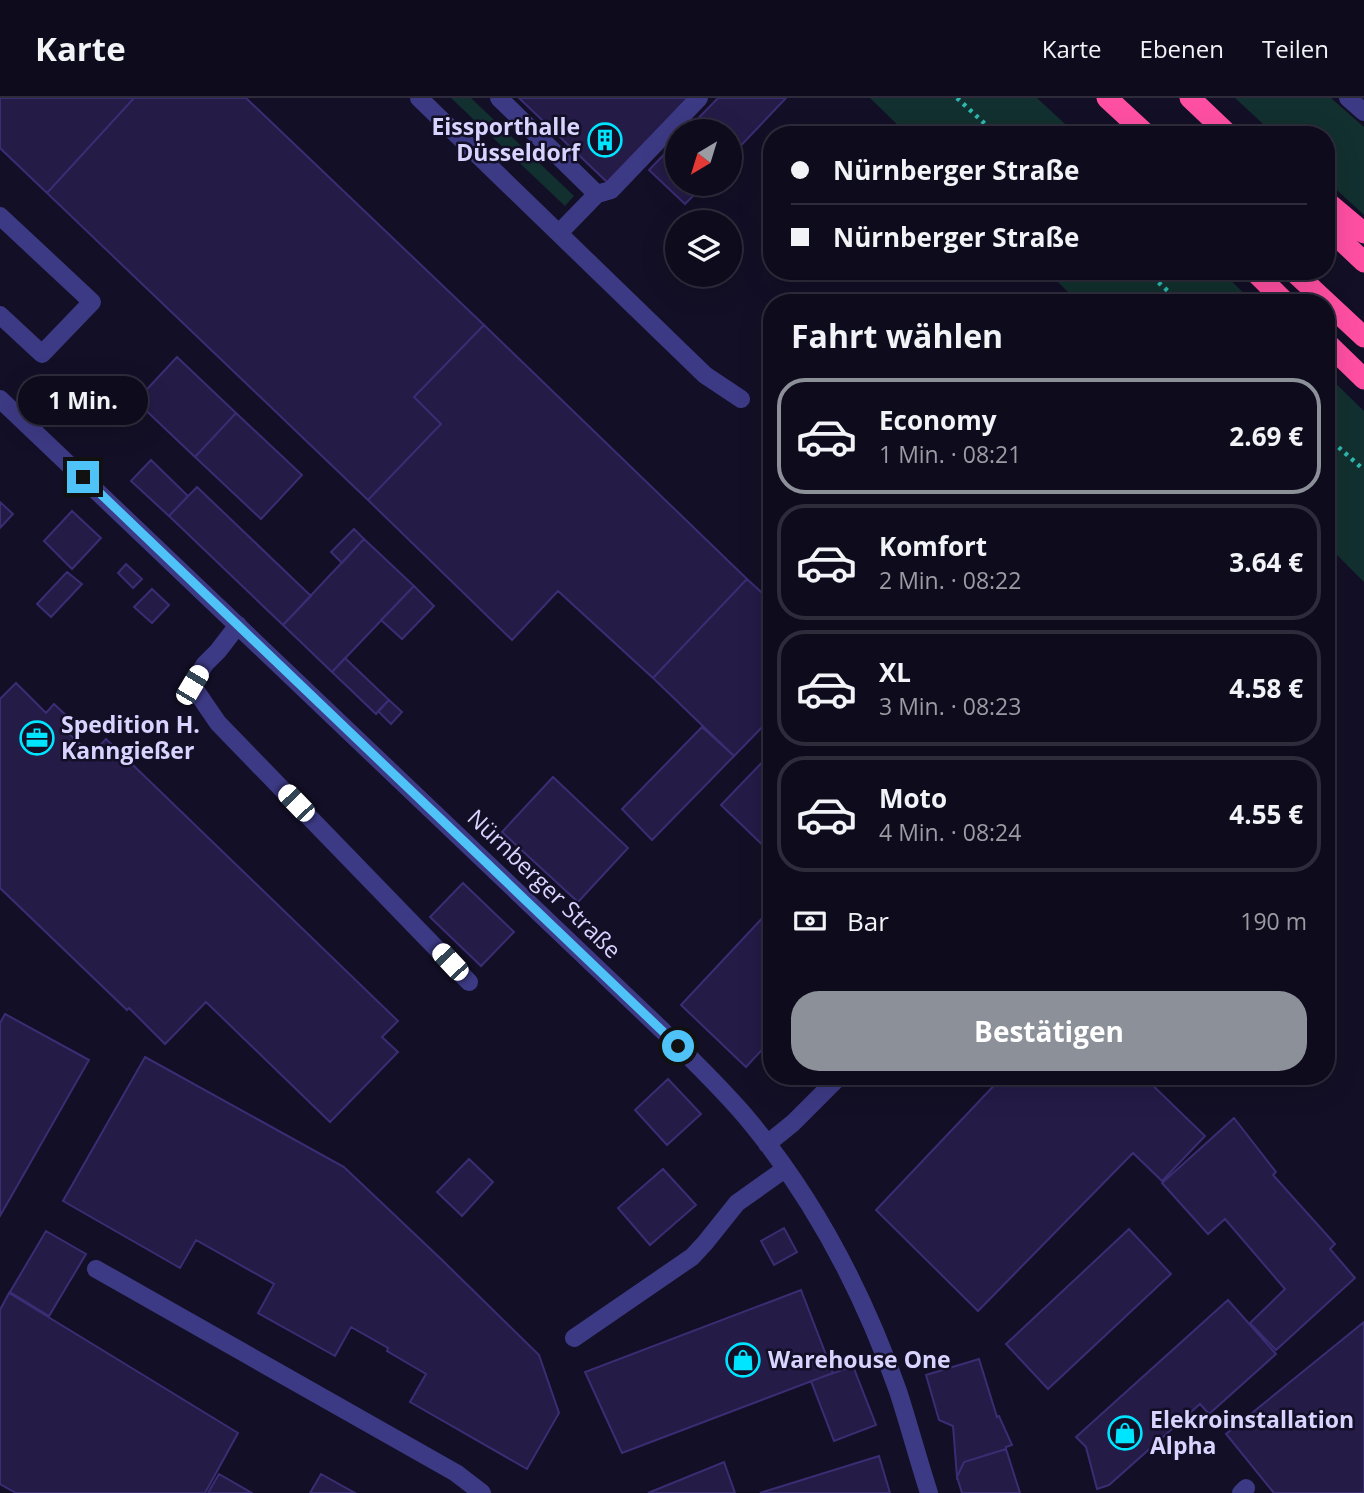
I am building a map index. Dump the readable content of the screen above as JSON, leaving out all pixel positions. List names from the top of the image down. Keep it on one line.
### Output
{"streets":{"street":["Nürnberger Straße"]},"places":{"building":["Eissporthalle Düsseldorf"],"office":["Spedition H. Kanngießer"],"shop":["Warehouse One","Elekroinstallation Alpha"]},"north":"bottom left","page":{"header":"Karte","nav":["Karte","Ebenen","Teilen"],"banner":["Nürnberger Straße","Nürnberger Straße"],"heading":"Fahrt wählen","bubble":"1 Min.","list":[{"name":"Economy","note":"1 Min. · 08:21","value":"2.69 €"},{"name":"Komfort","note":"2 Min. · 08:22","value":"3.64 €"},{"name":"XL","note":"3 Min. · 08:23","value":"4.58 €"},{"name":"Moto","note":"4 Min. · 08:24","value":"4.55 €"}],"pay":["Bar","190 m"],"buttons":"Bestätigen"}}
